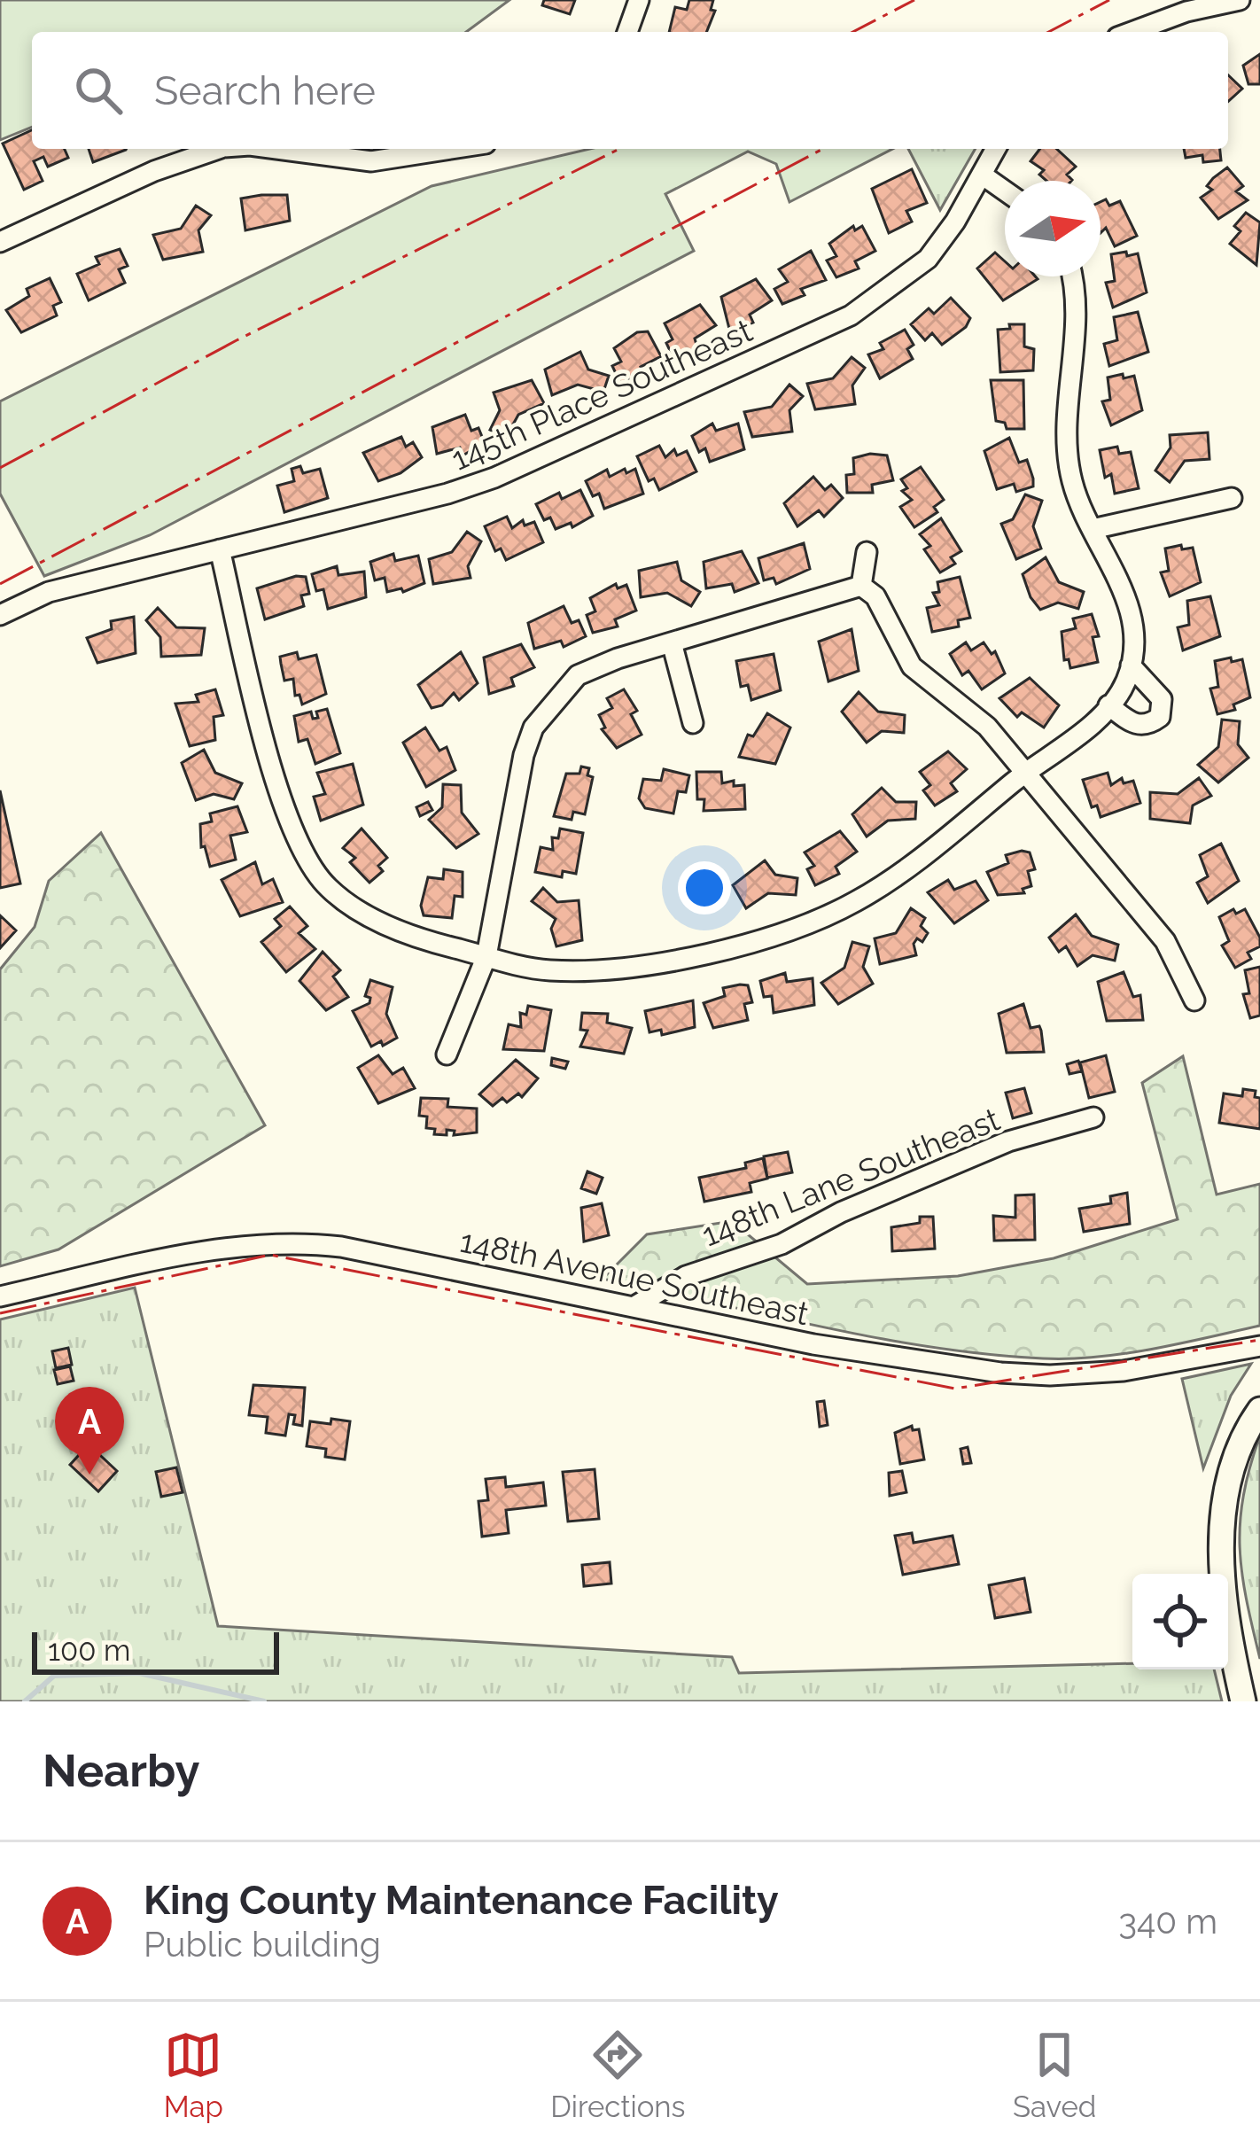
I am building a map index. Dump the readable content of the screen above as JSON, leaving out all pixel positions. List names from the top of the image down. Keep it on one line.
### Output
{"streets":{"street":["145th Place Southeast","148th Lane Southeast","148th Avenue Southeast"]},"crossings":[["148th Lane Southeast","148th Avenue Southeast"]],"scale_bar":"100 m","north":"right","page":{"search":"Search here","pins":"A","scale":"100 m","heading":"Nearby","list":[{"mark":"A","name":"King County Maintenance Facility","note":"Public building","value":"340 m"}],"nav":["Map","Directions","Saved"]}}
